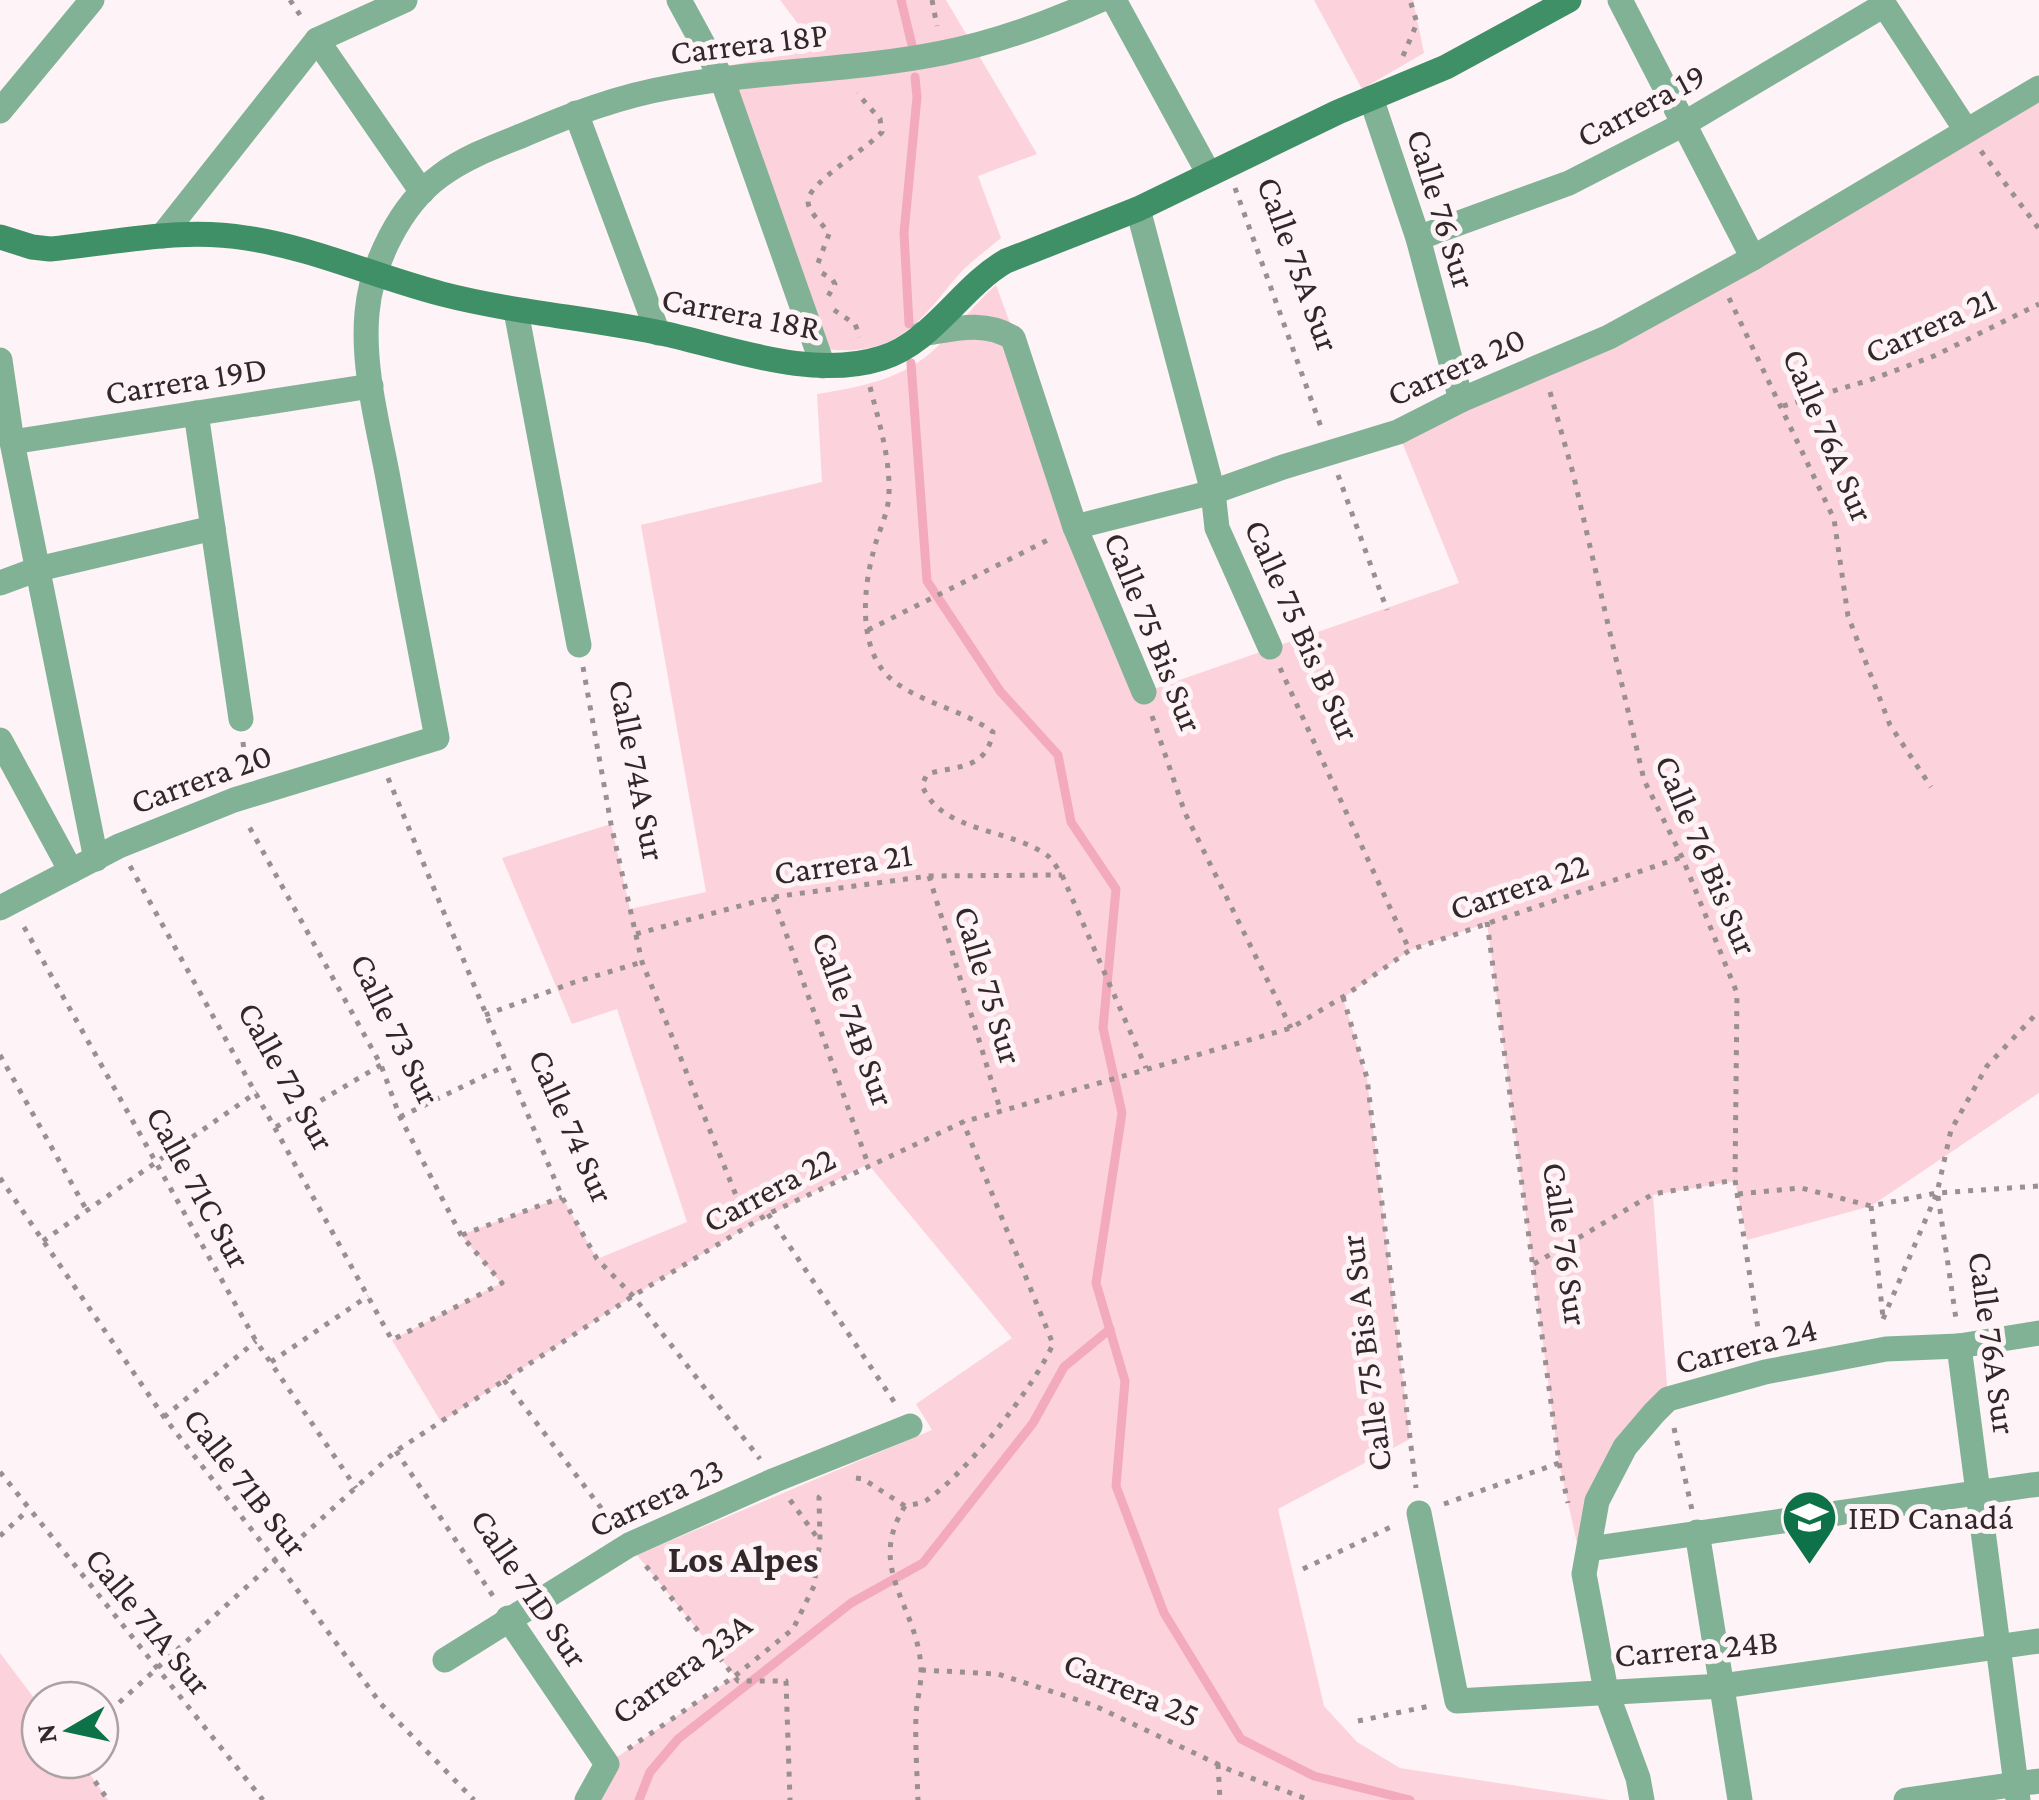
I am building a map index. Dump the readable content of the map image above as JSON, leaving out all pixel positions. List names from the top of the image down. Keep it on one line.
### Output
{"streets":{"street":["Carrera 18P","Carrera 19","Calle 76 Sur","Carrera 18R","Carrera 20","Carrera 19D","Calle 76A Sur","Calle 75 Bis B Sur","Calle 75 Bis Sur","Calle 74A Sur","Carrera 24","Calle 75 Bis A Sur","Carrera 23","Calle 71D Sur","Carrera 24B","Carrera 23A"],"path":["Calle 75A Sur","Carrera 21","Calle 76 Bis Sur","Carrera 22","Calle 75 Sur","Calle 74B Sur","Calle 73 Sur","Calle 72 Sur","Calle 74 Sur","Calle 71C Sur","Calle 71B Sur","Calle 71A Sur","Carrera 25"]},"crossings":[["Carrera 19","Calle 76 Sur"],["Calle 76 Sur","Carrera 18R"],["Calle 76 Sur","Carrera 20"],["Calle 76 Sur","Carrera 22"],["Calle 75A Sur","Carrera 18R"],["Calle 75A Sur","Carrera 20"],["Carrera 18R","Calle 75 Bis B Sur"],["Carrera 18R","Calle 75 Bis Sur"],["Carrera 18R","Calle 74A Sur"],["Carrera 21","Calle 76A Sur"],["Carrera 21","Calle 74A Sur"],["Carrera 21","Calle 75 Sur"],["Carrera 21","Calle 74B Sur"],["Carrera 20","Carrera 19D"],["Carrera 20","Calle 76A Sur"],["Carrera 20","Calle 75 Bis B Sur"],["Carrera 20","Calle 75 Bis Sur"],["Carrera 20","Calle 76 Bis Sur"],["Carrera 20","Calle 73 Sur"],["Carrera 20","Calle 72 Sur"],["Carrera 20","Calle 74 Sur"],["Carrera 20","Calle 71C Sur"],["Calle 76A Sur","Carrera 24"],["Calle 76A Sur","Carrera 24B"],["Calle 75 Bis B Sur","Carrera 22"],["Calle 75 Bis Sur","Carrera 22"],["Calle 74A Sur","Carrera 22"],["Calle 76 Bis Sur","Carrera 22"],["Calle 76 Bis Sur","Carrera 24"],["Carrera 22","Calle 75 Sur"],["Carrera 22","Calle 74B Sur"],["Carrera 22","Calle 74 Sur"],["Carrera 22","Calle 71C Sur"],["Carrera 22","Calle 75 Bis A Sur"],["Carrera 22","Calle 71B Sur"],["Carrera 22","Calle 71D Sur"],["Carrera 22","Calle 71A Sur"],["Calle 73 Sur","Calle 72 Sur"],["Calle 74 Sur","Carrera 23"],["Calle 74 Sur","Carrera 23A"],["Calle 75 Bis A Sur","Carrera 24B"],["Carrera 23","Calle 71D Sur"],["Calle 71D Sur","Carrera 23A"]],"districts":["Los Alpes"],"places":{"school or university":["IED Canadá"]},"north":"left"}
